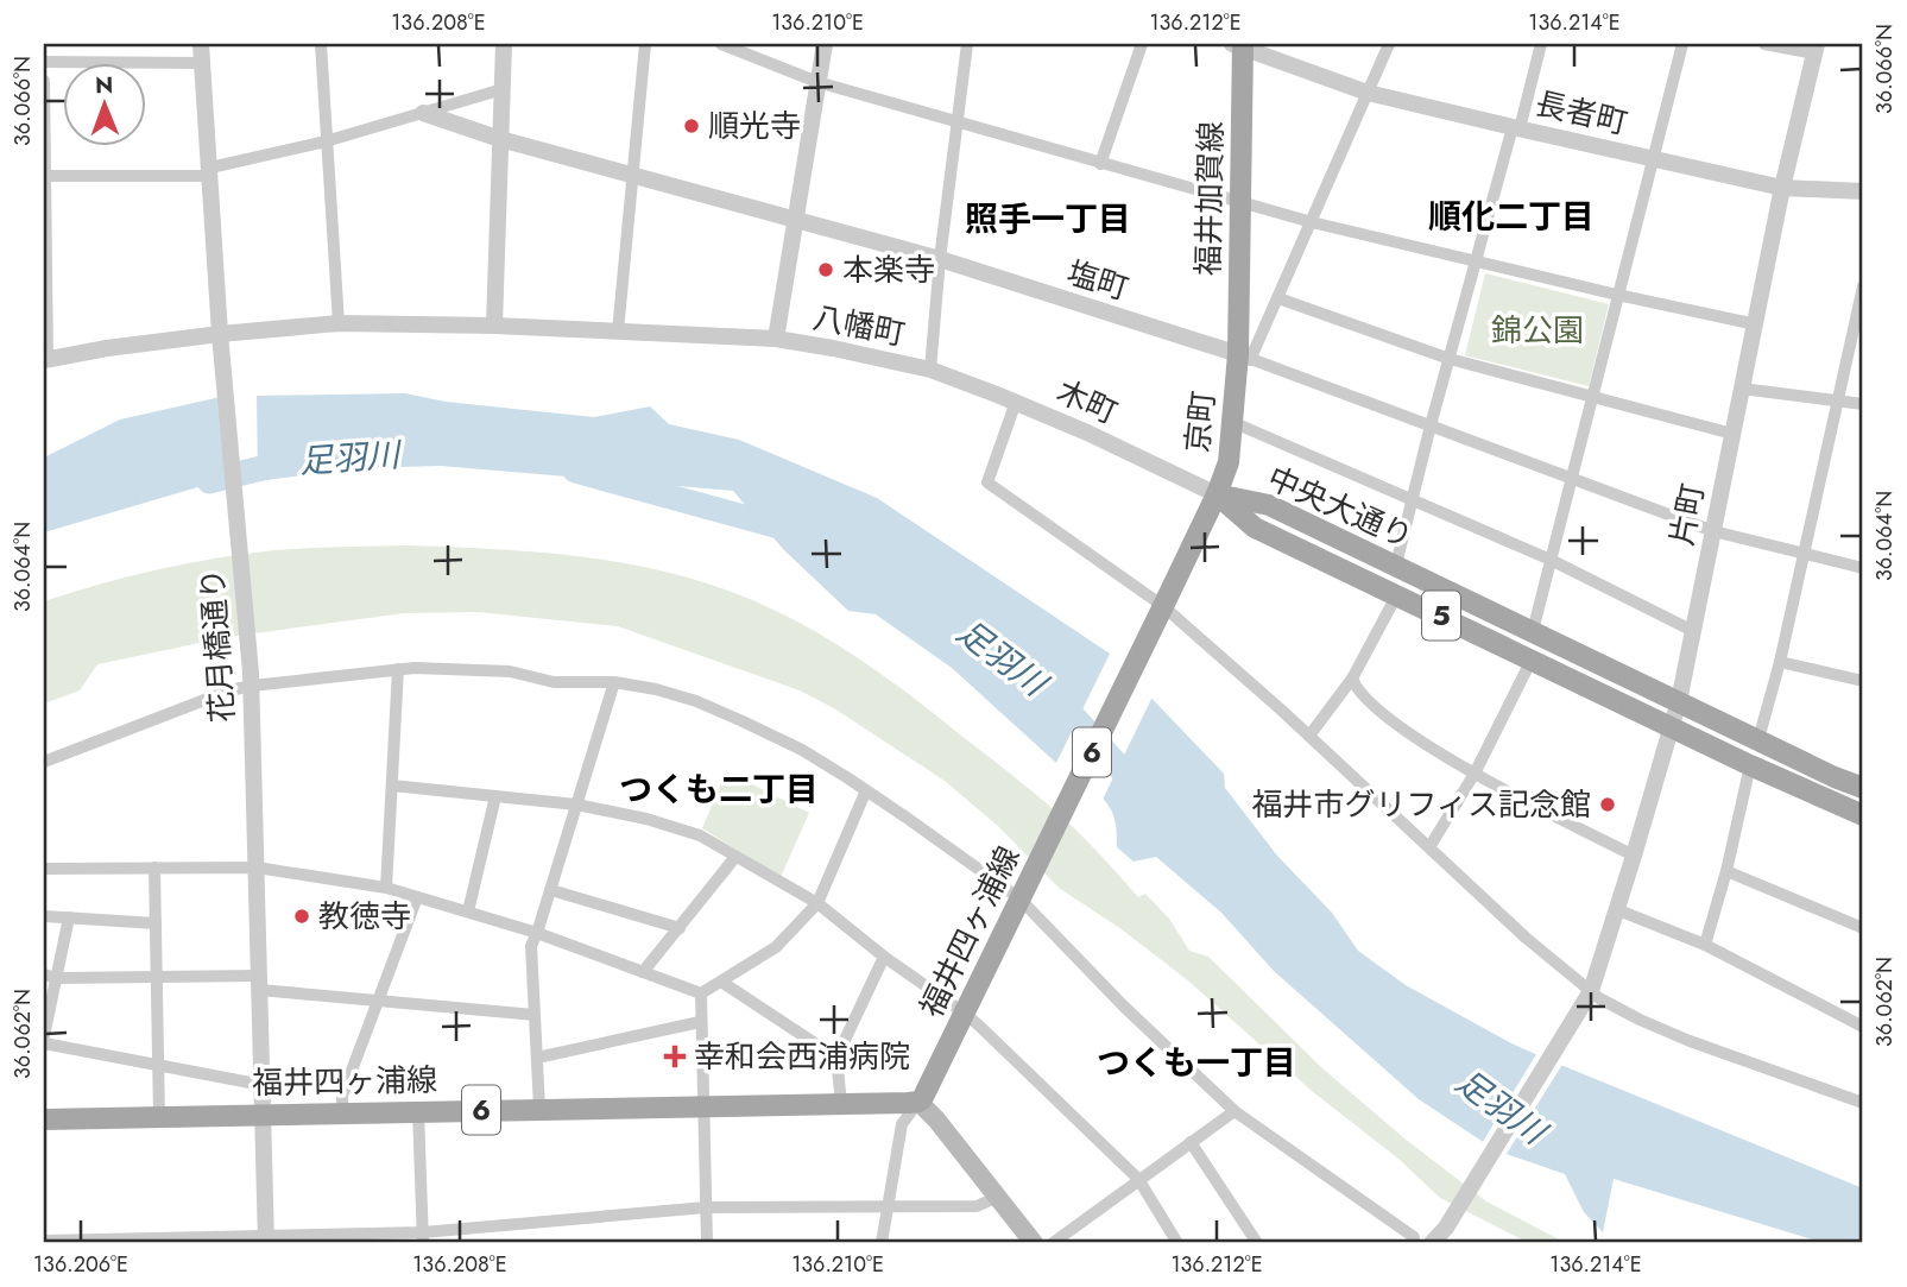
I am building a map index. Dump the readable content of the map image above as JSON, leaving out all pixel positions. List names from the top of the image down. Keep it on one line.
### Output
{"streets":{"main road":["福井加賀線","京町","中央大通り","5","6","福井四ヶ浦線"],"street":["長者町","塩町","八幡町","木町","片町","花月橋通り"]},"crossings":[["長者町","福井加賀線"],["長者町","京町"],["長者町","片町"],["福井加賀線","塩町"],["福井加賀線","京町"],["塩町","京町"],["八幡町","木町"],["八幡町","花月橋通り"],["木町","京町"],["木町","中央大通り"],["木町","福井四ヶ浦線"],["京町","中央大通り"],["京町","福井四ヶ浦線"],["中央大通り","片町"],["中央大通り","福井四ヶ浦線"],["花月橋通り","福井四ヶ浦線"]],"districts":["順化二丁目","照手一丁目","つくも二丁目","つくも一丁目"],"water":["足羽川"],"parks":["錦公園"],"places":{"other":["順光寺","本楽寺","福井市グリフィス記念館","教徳寺"],"health":["幸和会西浦病院"]},"north":"top","coordinates":["136.208°E","136.210°E","136.212°E","136.214°E","36.066°N","36.064°N","36.062°N","136.206°E"]}
